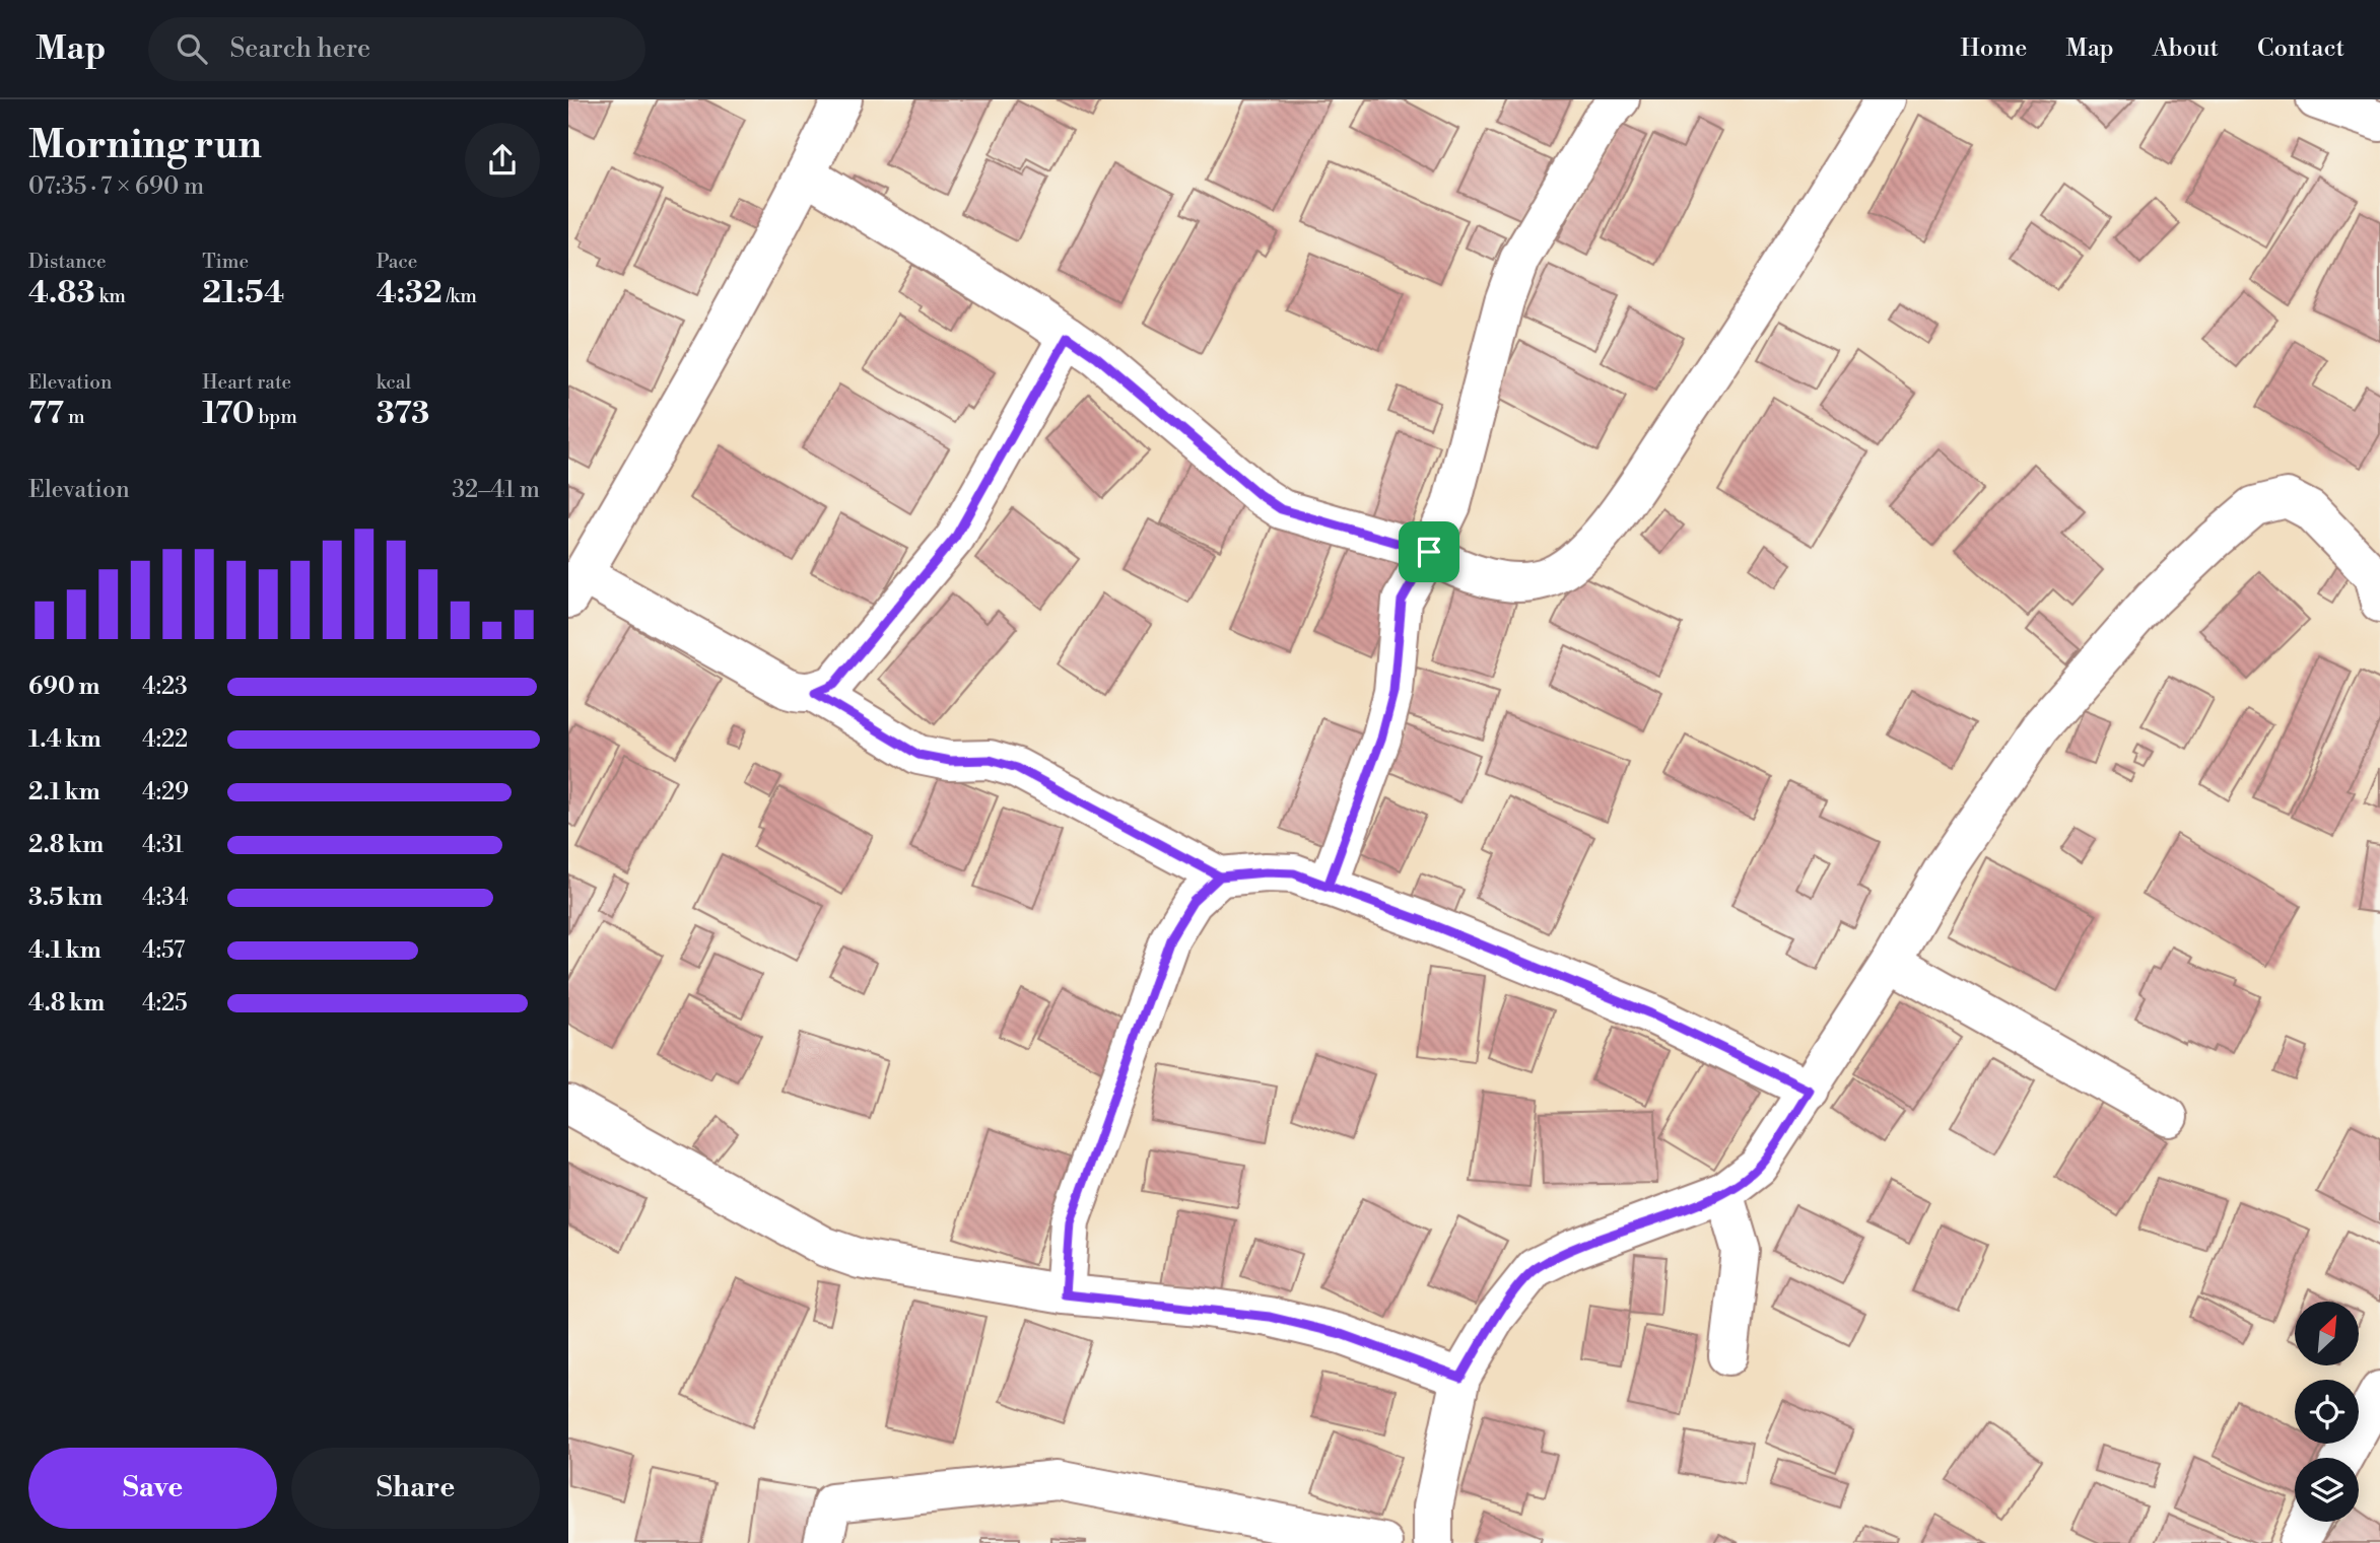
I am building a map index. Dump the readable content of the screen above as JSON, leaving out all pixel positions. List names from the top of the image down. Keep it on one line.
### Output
{"north":"top right","page":{"header":"Map","search":"Search here","nav":["Home","Map","About","Contact"],"heading":["Morning run","07:35 · 7 × 690 m"],"stats":[["Distance","4.83 km"],["Time","21:54"],["Pace","4:32 /km"],["Elevation","77 m"],["Heart rate","170 bpm"],["kcal","373"]],"chart":["Elevation","32–41 m"],"list":[{"name":"690 m","note":"4:23"},{"name":"1.4 km","note":"4:22"},{"name":"2.1 km","note":"4:29"},{"name":"2.8 km","note":"4:31"},{"name":"3.5 km","note":"4:34"},{"name":"4.1 km","note":"4:57"},{"name":"4.8 km","note":"4:25"}],"buttons":["Save","Share"]}}
